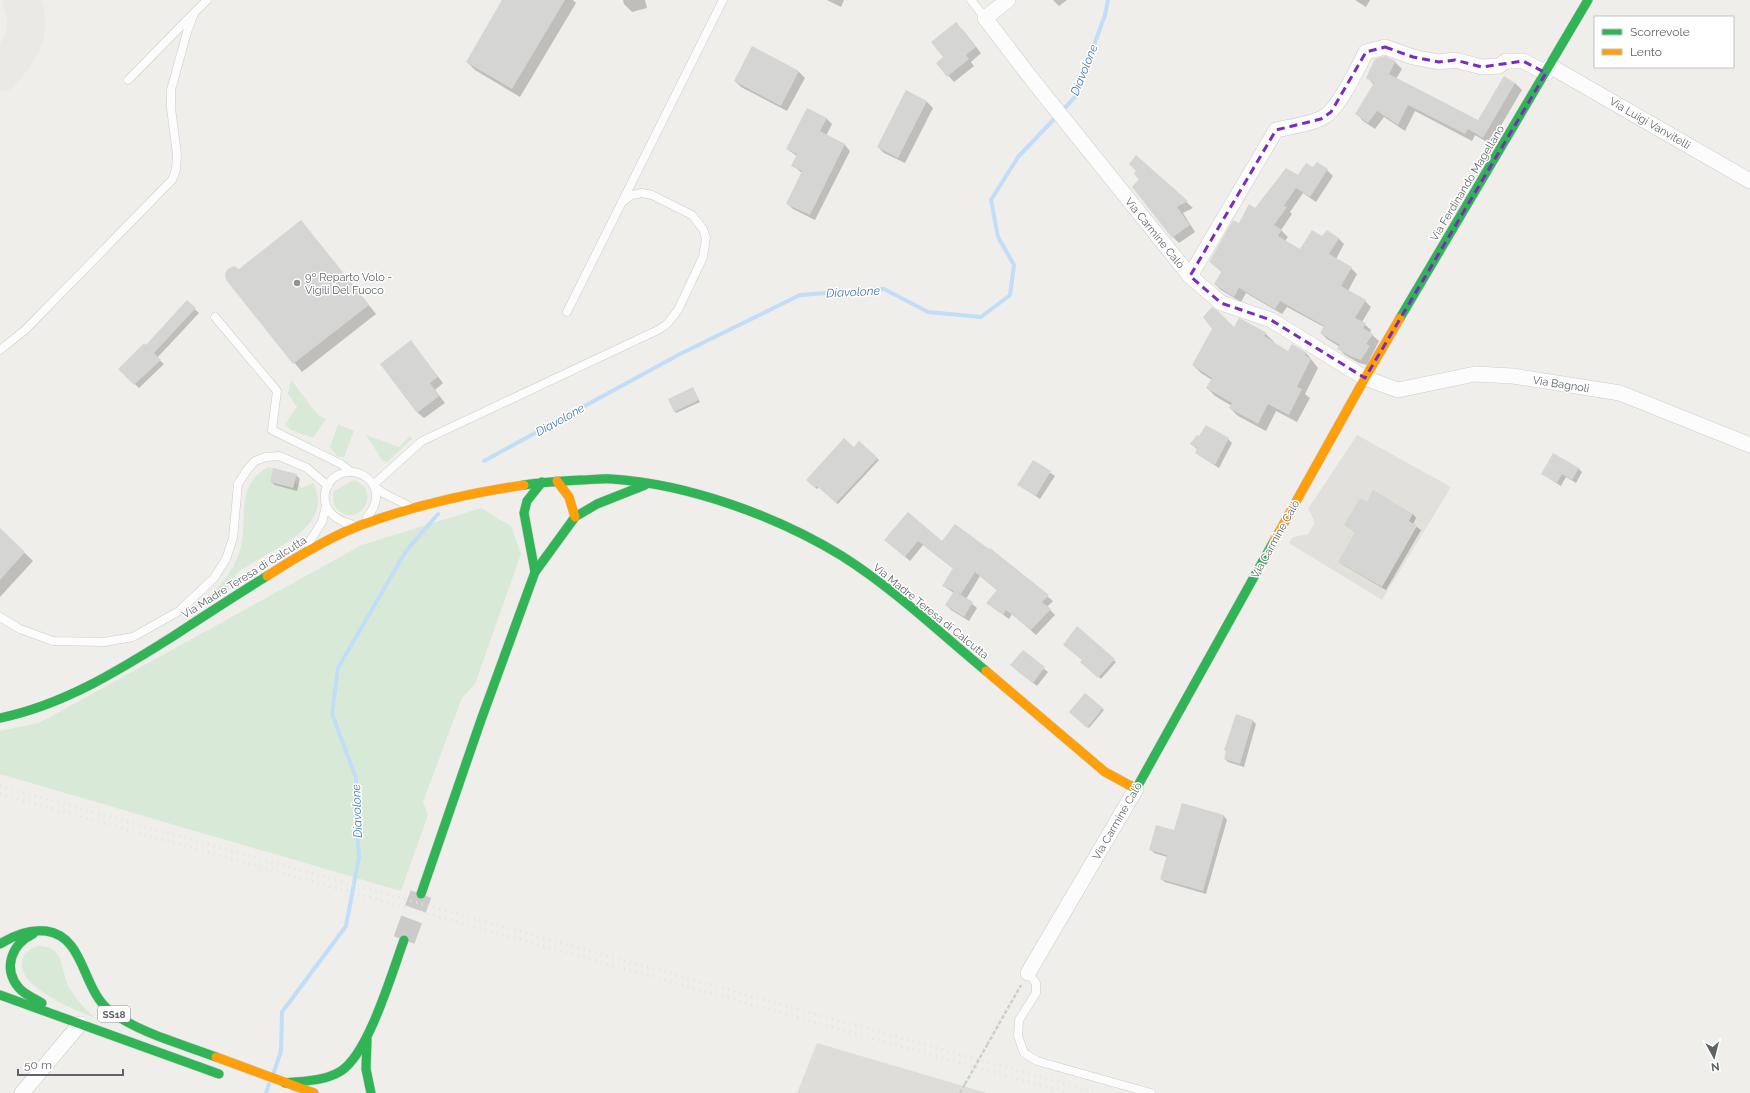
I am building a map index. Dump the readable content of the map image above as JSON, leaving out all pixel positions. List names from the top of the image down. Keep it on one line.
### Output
{"streets":{"street":["Via Luigi Vanvitelli","Via Ferdinando Magellano","Via Carmine Calò","Via Bagnoli","Via Madre Teresa di Calcutta","SS18"]},"crossings":[["Via Luigi Vanvitelli","Via Ferdinando Magellano"],["Via Luigi Vanvitelli","Via Carmine Calò"],["Via Ferdinando Magellano","Via Carmine Calò"],["Via Ferdinando Magellano","Via Bagnoli"],["Via Carmine Calò","Via Bagnoli"],["Via Carmine Calò","Via Madre Teresa di Calcutta"]],"water":["Diavolone"],"places":["9º Reparto Volo - Vigili Del Fuoco"],"legend":["Scorrevole","Lento"],"scale_bar":"50 m","north":"bottom"}
